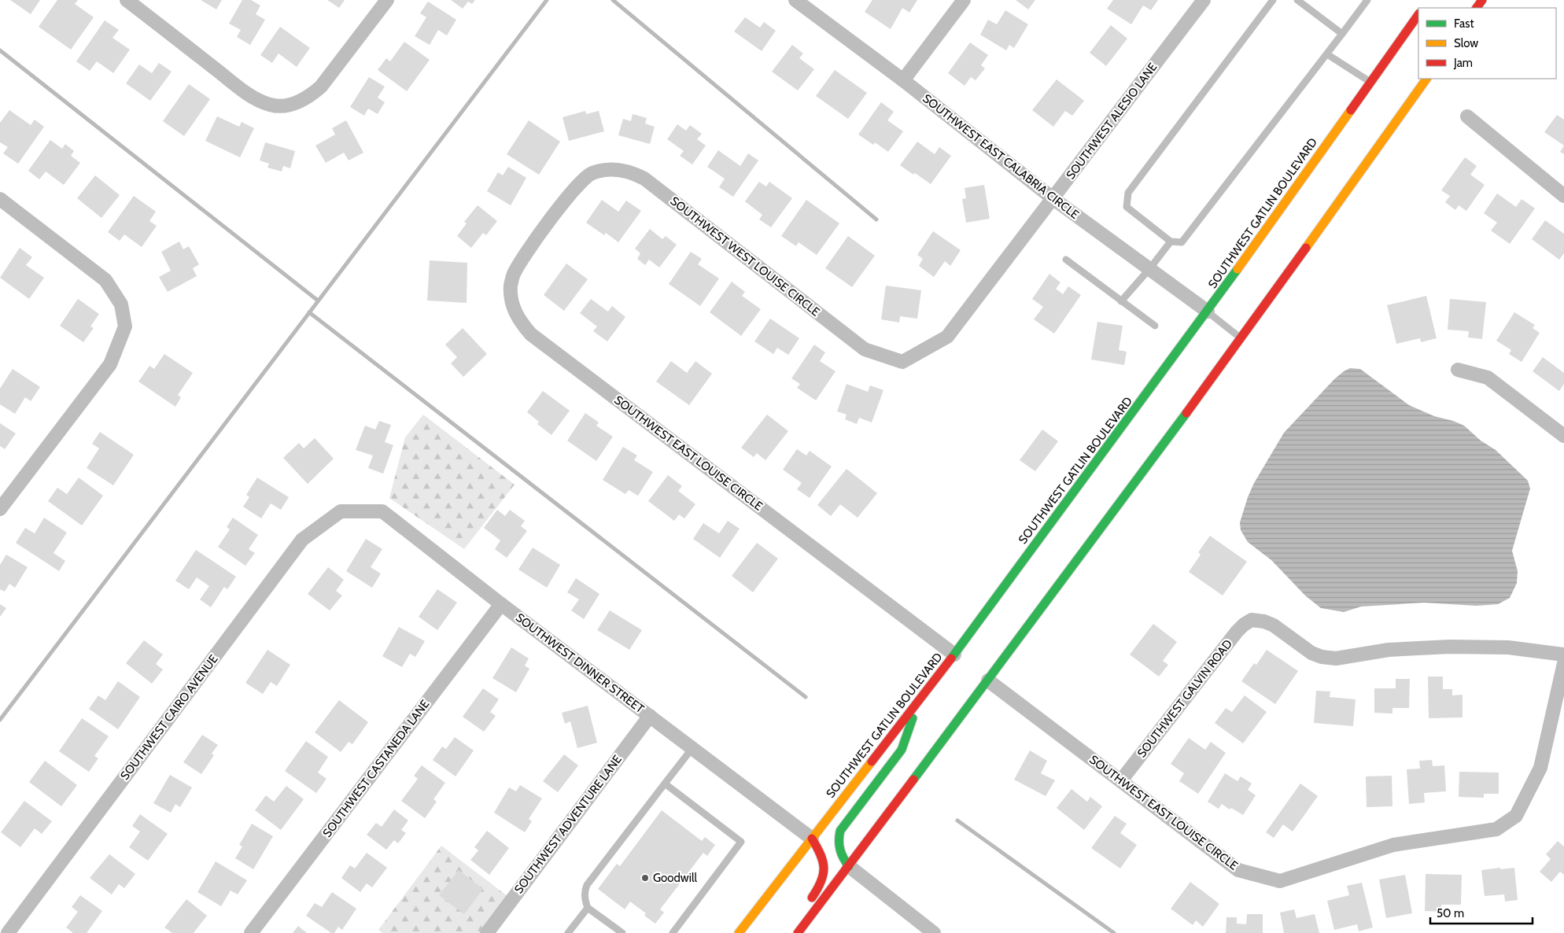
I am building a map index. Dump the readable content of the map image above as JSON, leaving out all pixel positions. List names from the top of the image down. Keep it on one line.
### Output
{"streets":{"main road":["SOUTHWEST GATLIN BOULEVARD"],"street":["SOUTHWEST ALESIO LANE","SOUTHWEST EAST CALABRIA CIRCLE","SOUTHWEST WEST LOUISE CIRCLE","SOUTHWEST EAST LOUISE CIRCLE","SOUTHWEST DINNER STREET","SOUTHWEST GALVIN ROAD","SOUTHWEST CAIRO AVENUE","SOUTHWEST CASTANEDA LANE","SOUTHWEST ADVENTURE LANE"]},"crossings":[["SOUTHWEST ALESIO LANE","SOUTHWEST EAST CALABRIA CIRCLE"],["SOUTHWEST ALESIO LANE","SOUTHWEST WEST LOUISE CIRCLE"],["SOUTHWEST EAST CALABRIA CIRCLE","SOUTHWEST GATLIN BOULEVARD"],["SOUTHWEST GATLIN BOULEVARD","SOUTHWEST EAST LOUISE CIRCLE"],["SOUTHWEST GATLIN BOULEVARD","SOUTHWEST DINNER STREET"],["SOUTHWEST WEST LOUISE CIRCLE","SOUTHWEST EAST LOUISE CIRCLE"],["SOUTHWEST EAST LOUISE CIRCLE","SOUTHWEST GALVIN ROAD"],["SOUTHWEST DINNER STREET","SOUTHWEST CAIRO AVENUE"],["SOUTHWEST DINNER STREET","SOUTHWEST CASTANEDA LANE"],["SOUTHWEST DINNER STREET","SOUTHWEST ADVENTURE LANE"]],"places":["Goodwill"],"legend":["Fast","Slow","Jam"],"scale_bar":"50 m"}
